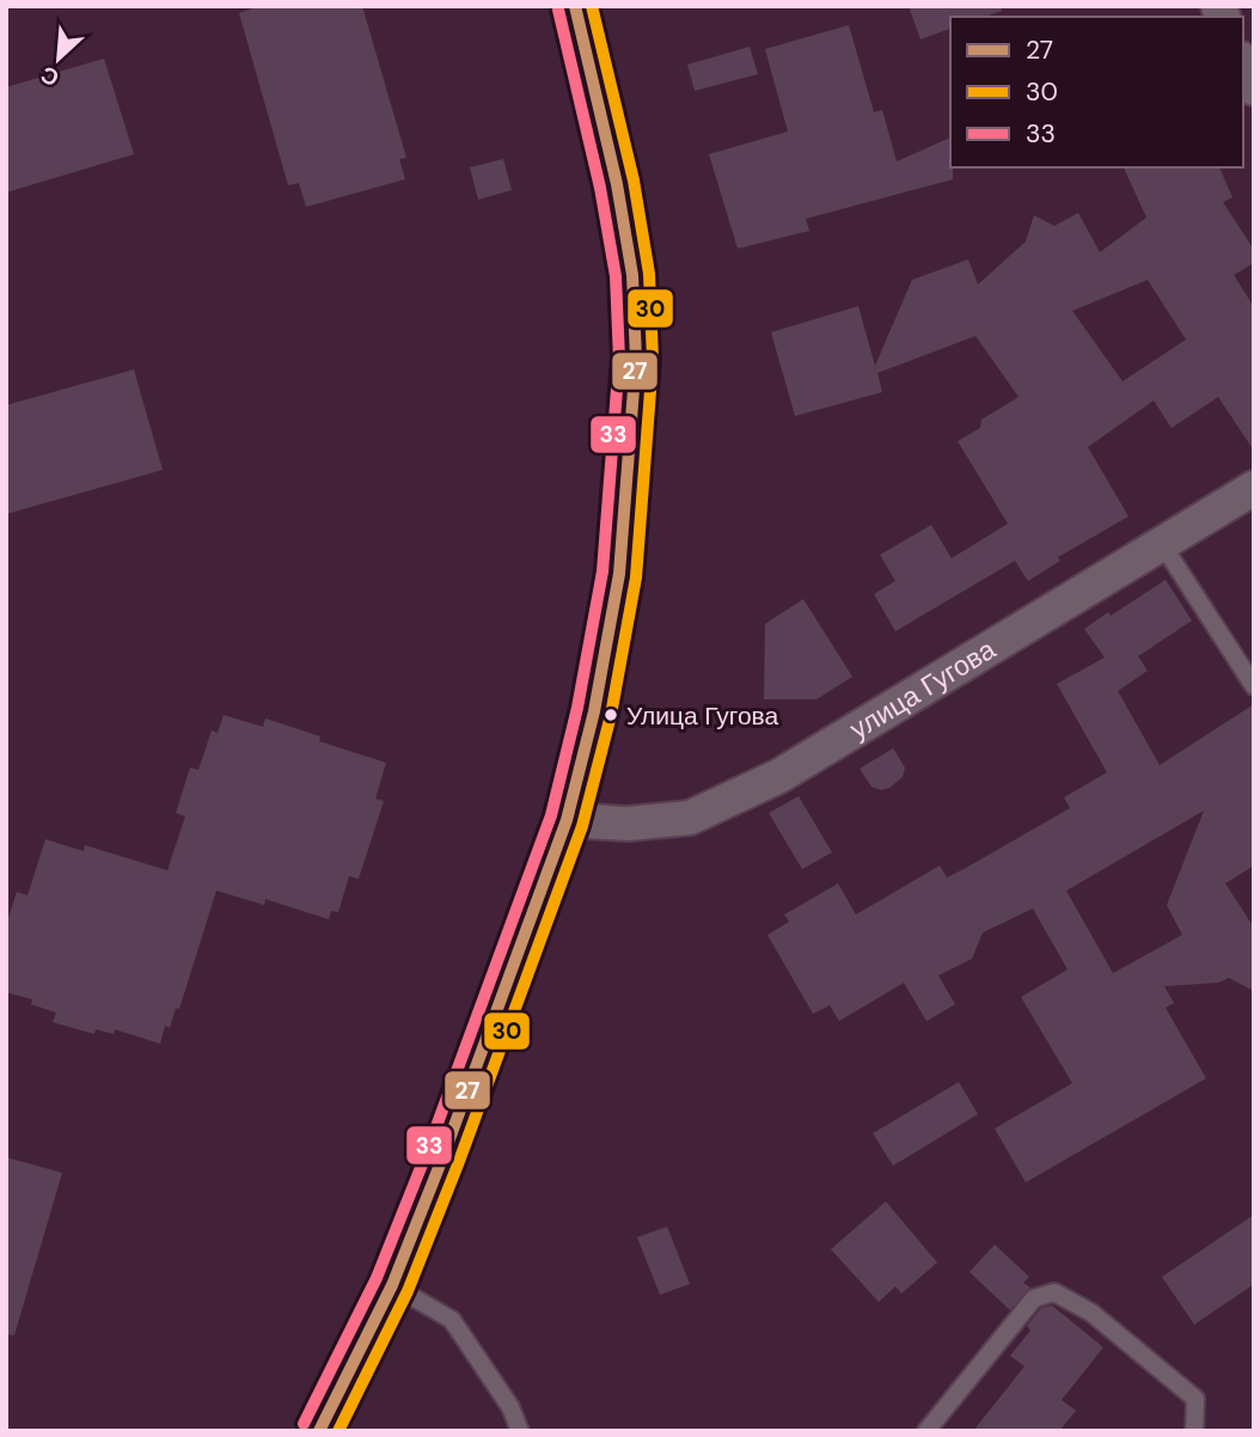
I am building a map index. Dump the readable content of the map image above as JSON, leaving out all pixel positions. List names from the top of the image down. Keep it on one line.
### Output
{"streets":{"street":["улица Гугова"]},"places":["Улица Гугова"],"lines":["transit line 27","transit line 30","transit line 33"],"legend":["27","30","33"],"north":"bottom left"}
